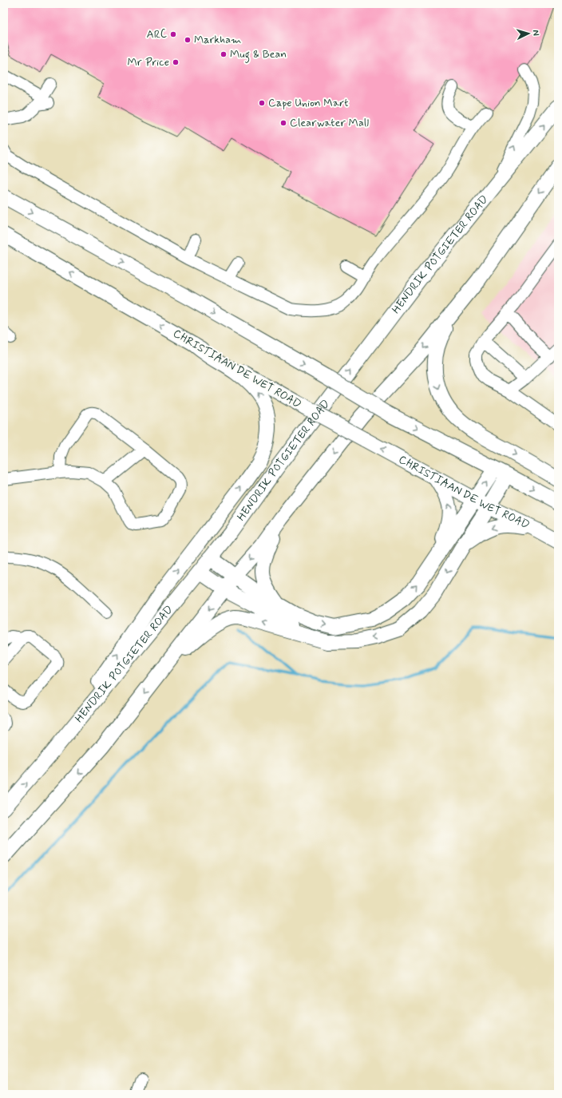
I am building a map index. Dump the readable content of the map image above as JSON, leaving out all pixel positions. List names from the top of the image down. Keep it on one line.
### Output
{"streets":{"main road":["HENDRIK POTGIETER ROAD","CHRISTIAAN DE WET ROAD"]},"places":["ARC","Markham","Mug & Bean","Mr Price","Cape Union Mart","Clearwater Mall"],"north":"right"}
